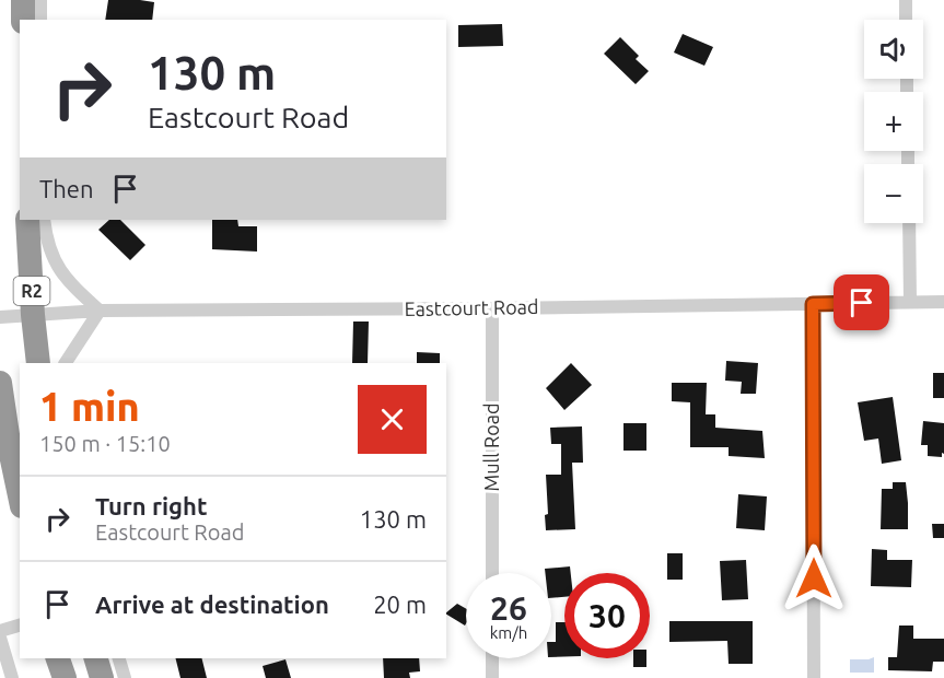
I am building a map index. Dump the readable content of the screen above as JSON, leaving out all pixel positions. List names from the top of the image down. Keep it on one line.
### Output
{"streets":{"highway":["R2"],"street":["Eastcourt Road","Mull Road"]},"crossings":[["R2","Eastcourt Road"],["Eastcourt Road","Mull Road"]],"page":{"map_buttons":["+","−"],"turn":["130 m","Eastcourt Road"],"then":"Then","heading":["1 min","150 m · 15:10"],"list":[{"name":"Turn right","note":"Eastcourt Road","value":"130 m"},{"name":"Arrive at destination","value":"20 m"}],"speed":"26 km/h","limit":"30"}}
